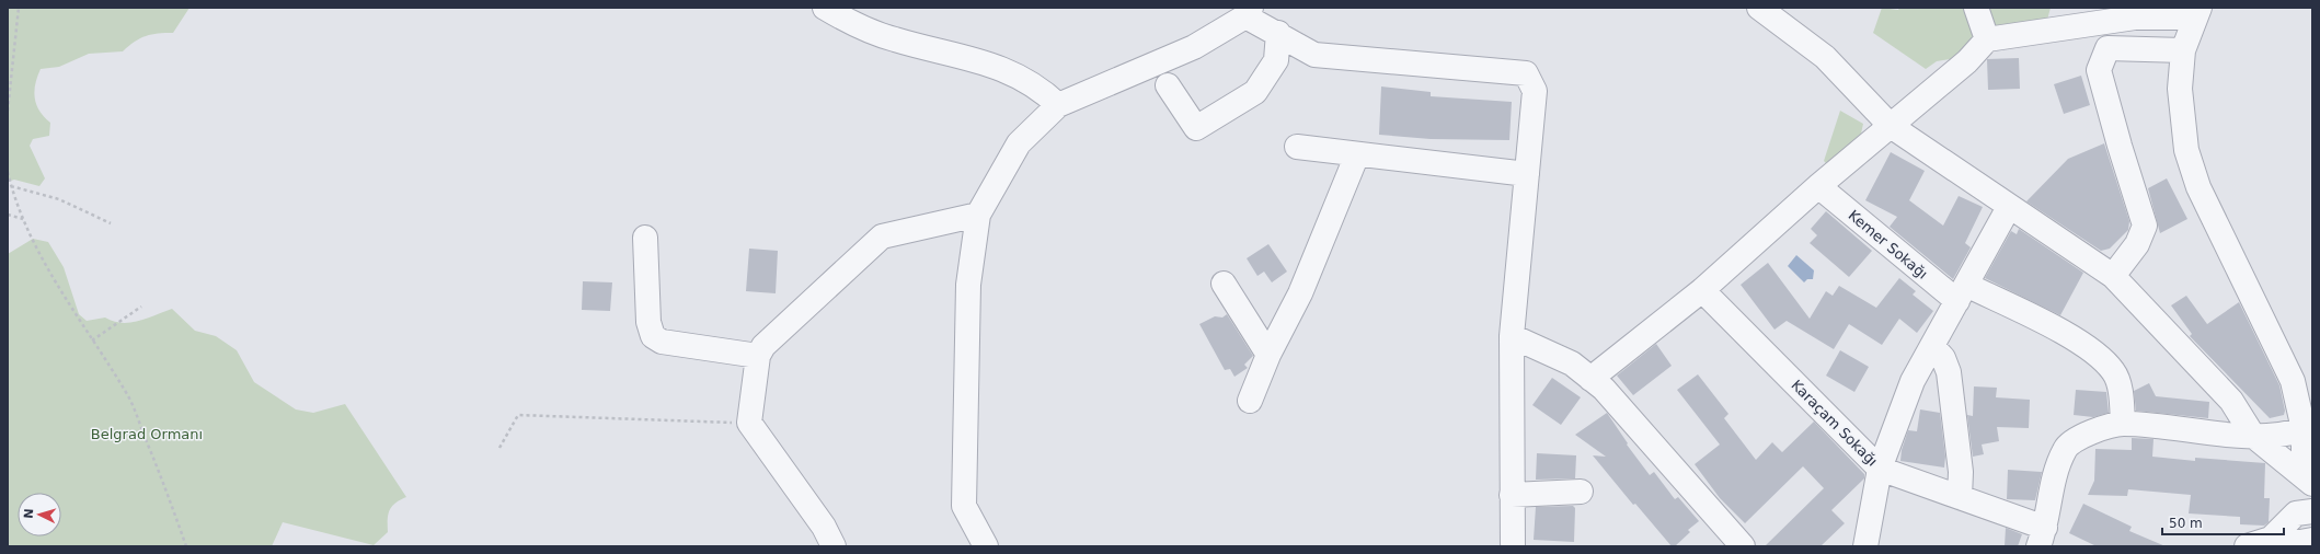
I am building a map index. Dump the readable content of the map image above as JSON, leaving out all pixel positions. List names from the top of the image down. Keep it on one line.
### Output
{"streets":{"street":["Kemer Sokağı","Karaçam Sokağı"]},"parks":["Belgrad Ormanı"],"scale_bar":"50 m","north":"left"}
